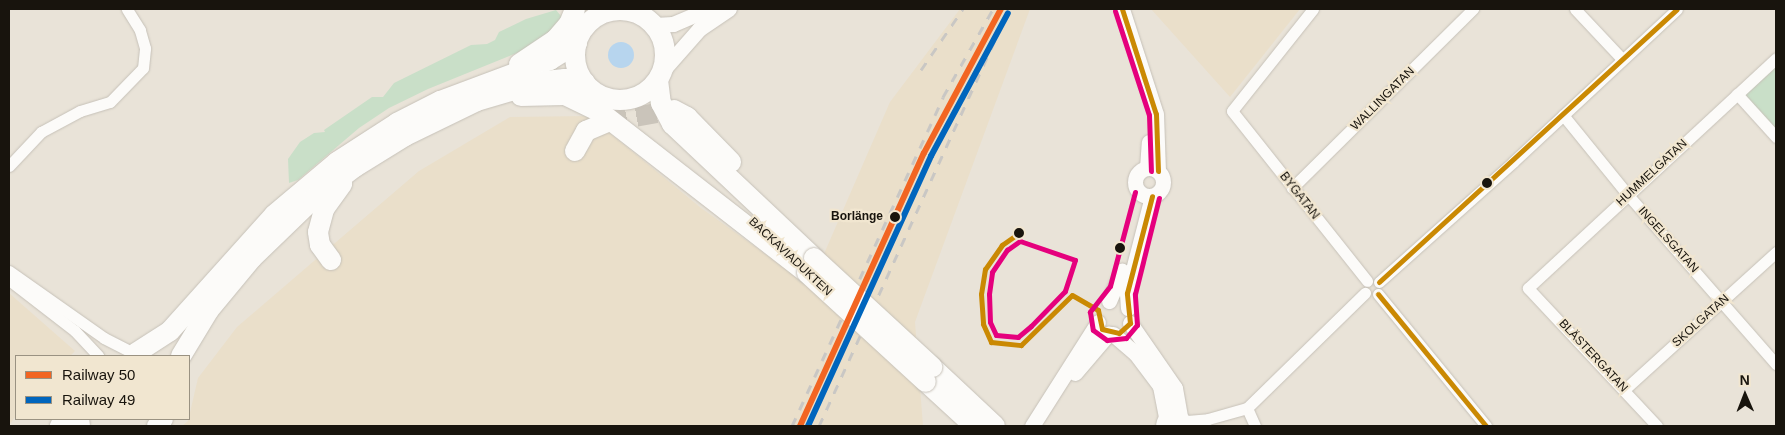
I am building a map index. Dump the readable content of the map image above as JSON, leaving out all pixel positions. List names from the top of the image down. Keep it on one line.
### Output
{"streets":{"highway":["BACKAVIADUKTEN"],"street":["WALLINGATAN","HUMMELGATAN","BYGATAN","INGELSGATAN","SKOLGATAN","BLÄSTERGATAN"]},"crossings":[["WALLINGATAN","BYGATAN"],["HUMMELGATAN","INGELSGATAN"],["HUMMELGATAN","BLÄSTERGATAN"],["INGELSGATAN","SKOLGATAN"],["SKOLGATAN","BLÄSTERGATAN"]],"places":["Borlänge"],"lines":["rail line 50","rail line 49"],"legend":["Railway 50","Railway 49"],"north":"top"}
